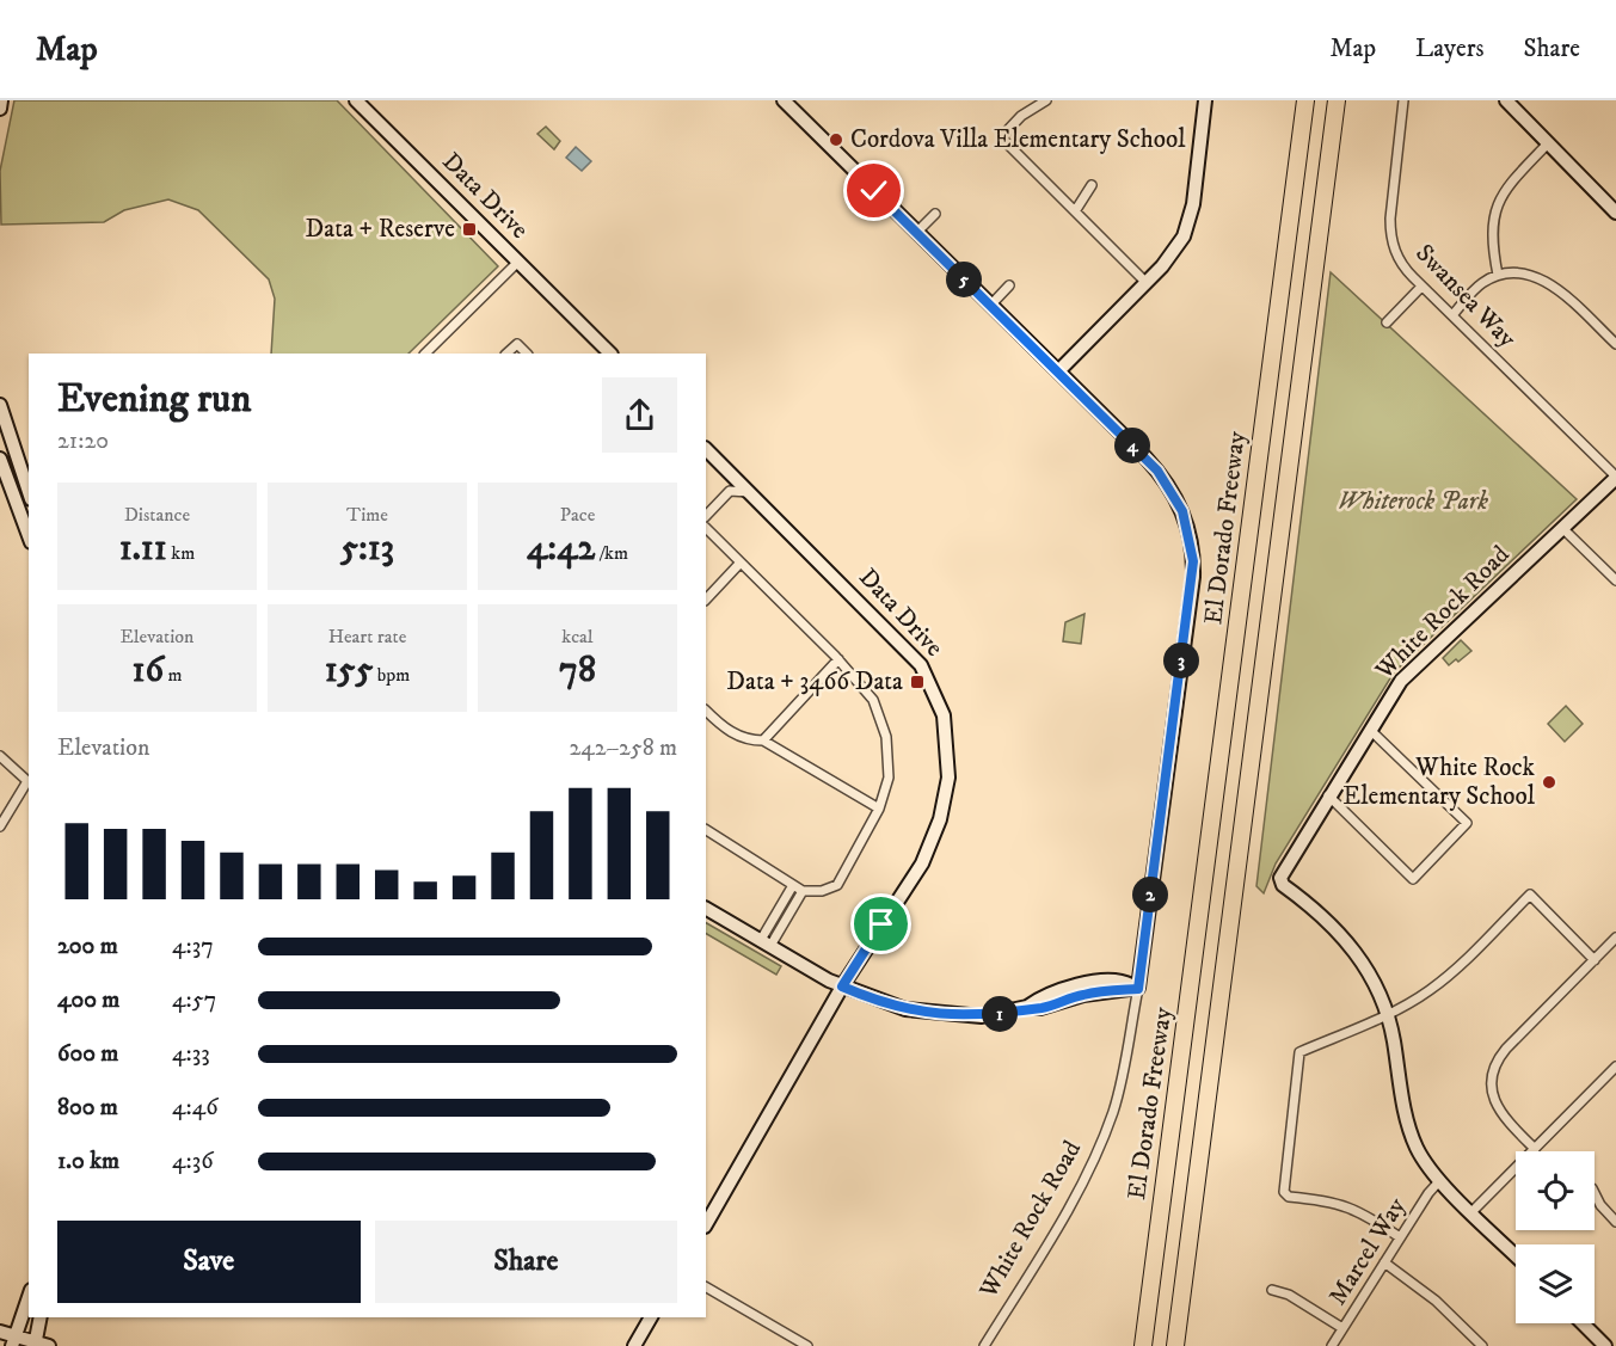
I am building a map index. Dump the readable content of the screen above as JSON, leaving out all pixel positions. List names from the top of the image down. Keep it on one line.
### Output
{"streets":{"highway":["El Dorado Freeway"],"street":["Data Drive","Swansea Way","White Rock Road","Marcel Way"]},"crossings":[["Swansea Way","White Rock Road"]],"parks":["Whiterock Park"],"places":{"other":["Cordova Villa Elementary School","White Rock Elementary School"],"transit":["Data + Reserve","Data + 3466 Data"]},"page":{"header":"Map","nav":["Map","Layers","Share"],"pins":["5","4","3","2","1"],"heading":["Evening run","21:20"],"stats":[["Distance","1.11 km"],["Time","5:13"],["Pace","4:42 /km"],["Elevation","16 m"],["Heart rate","155 bpm"],["kcal","78"]],"chart":["Elevation","242–258 m"],"list":[{"name":"200 m","note":"4:37"},{"name":"400 m","note":"4:57"},{"name":"600 m","note":"4:33"},{"name":"800 m","note":"4:46"},{"name":"1.0 km","note":"4:36"}],"buttons":["Save","Share"]}}
